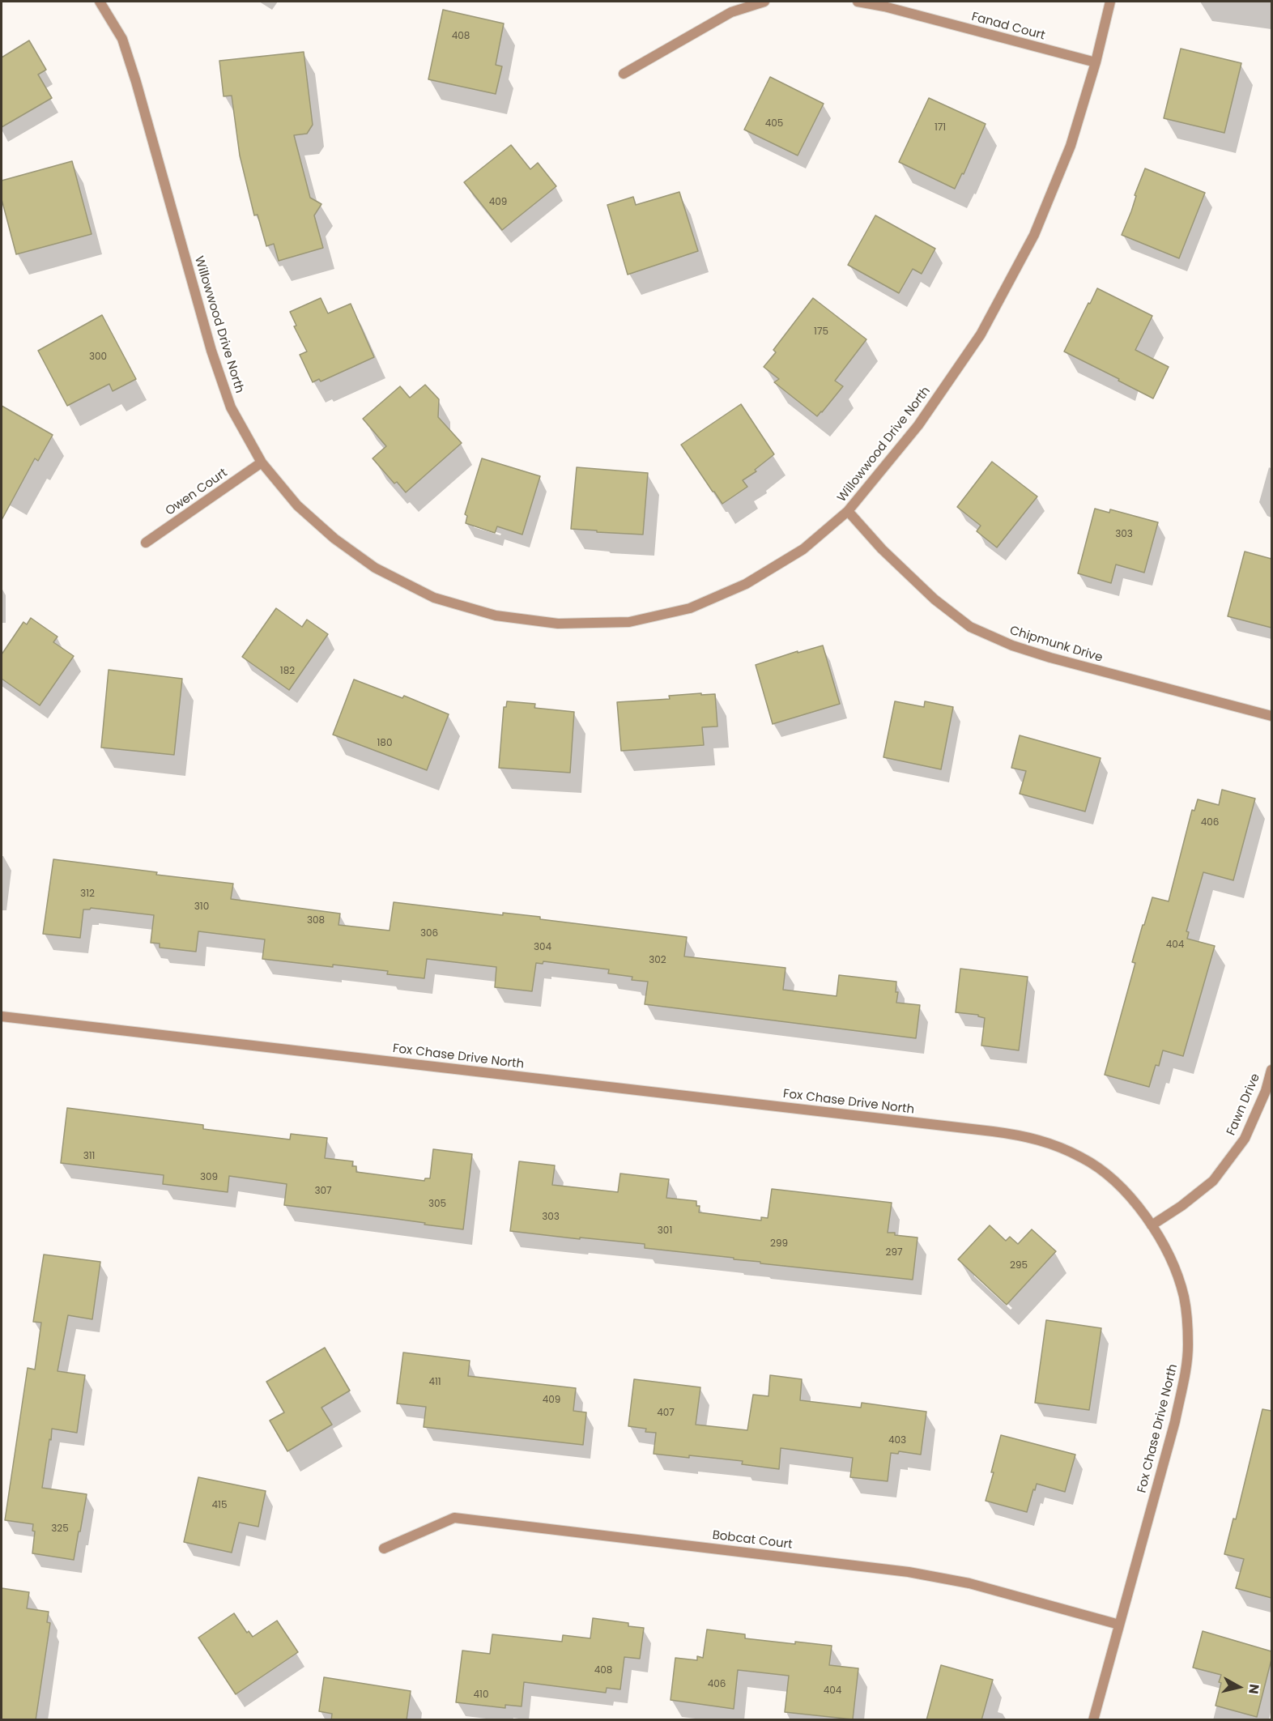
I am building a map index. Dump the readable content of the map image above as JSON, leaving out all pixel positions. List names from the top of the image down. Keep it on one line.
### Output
{"streets":{"street":["Fanad Court","Willowwood Drive North","Owen Court","Chipmunk Drive","Fox Chase Drive North","Fawn Drive","Bobcat Court"]},"crossings":[["Fanad Court","Willowwood Drive North"],["Willowwood Drive North","Owen Court"],["Willowwood Drive North","Chipmunk Drive"],["Fox Chase Drive North","Fawn Drive"],["Fox Chase Drive North","Bobcat Court"]],"house_numbers":["408","405","171","409","175","300","303","182","180","406","312","310","308","306","404","304","302","311","309","307","305","303","301","299","297","295","411","409","407","403","415","325","408","406","404","410"],"north":"right"}
